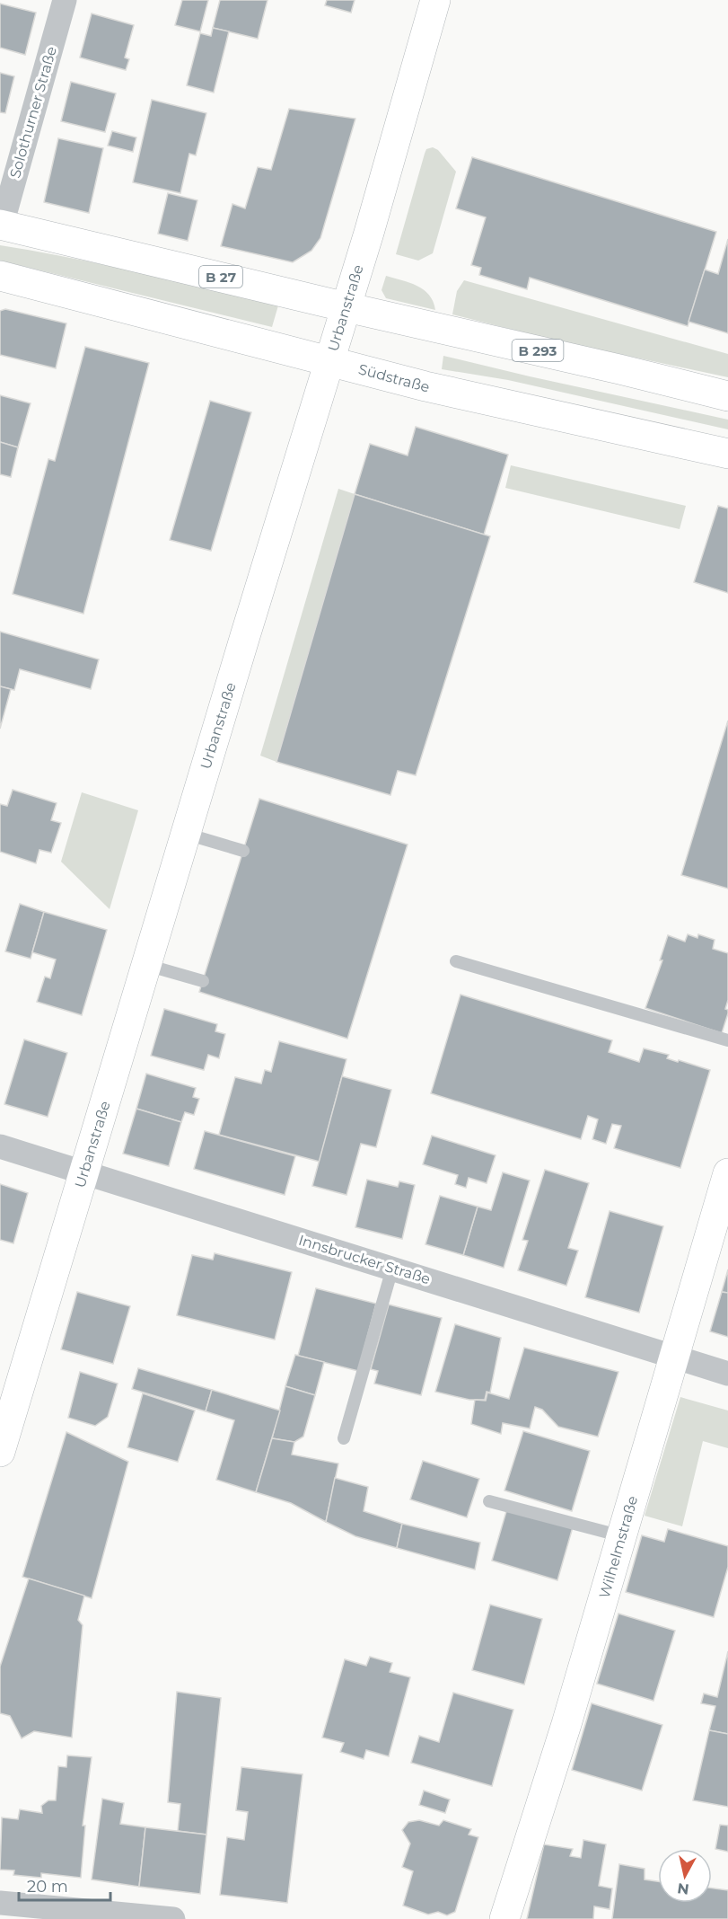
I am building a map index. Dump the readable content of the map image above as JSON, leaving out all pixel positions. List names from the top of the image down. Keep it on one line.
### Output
{"streets":{"main road":["B 27","Urbanstraße","B 293","Südstraße","Wilhelmstraße"],"street":["Solothurner Straße","Innsbrucker Straße"]},"crossings":[["Solothurner Straße","B 27"],["B 27","Urbanstraße"],["B 27","B 293"],["Urbanstraße","B 293"],["Urbanstraße","Südstraße"],["Urbanstraße","Innsbrucker Straße"],["Innsbrucker Straße","Wilhelmstraße"]],"scale_bar":"20 m","north":"bottom"}
